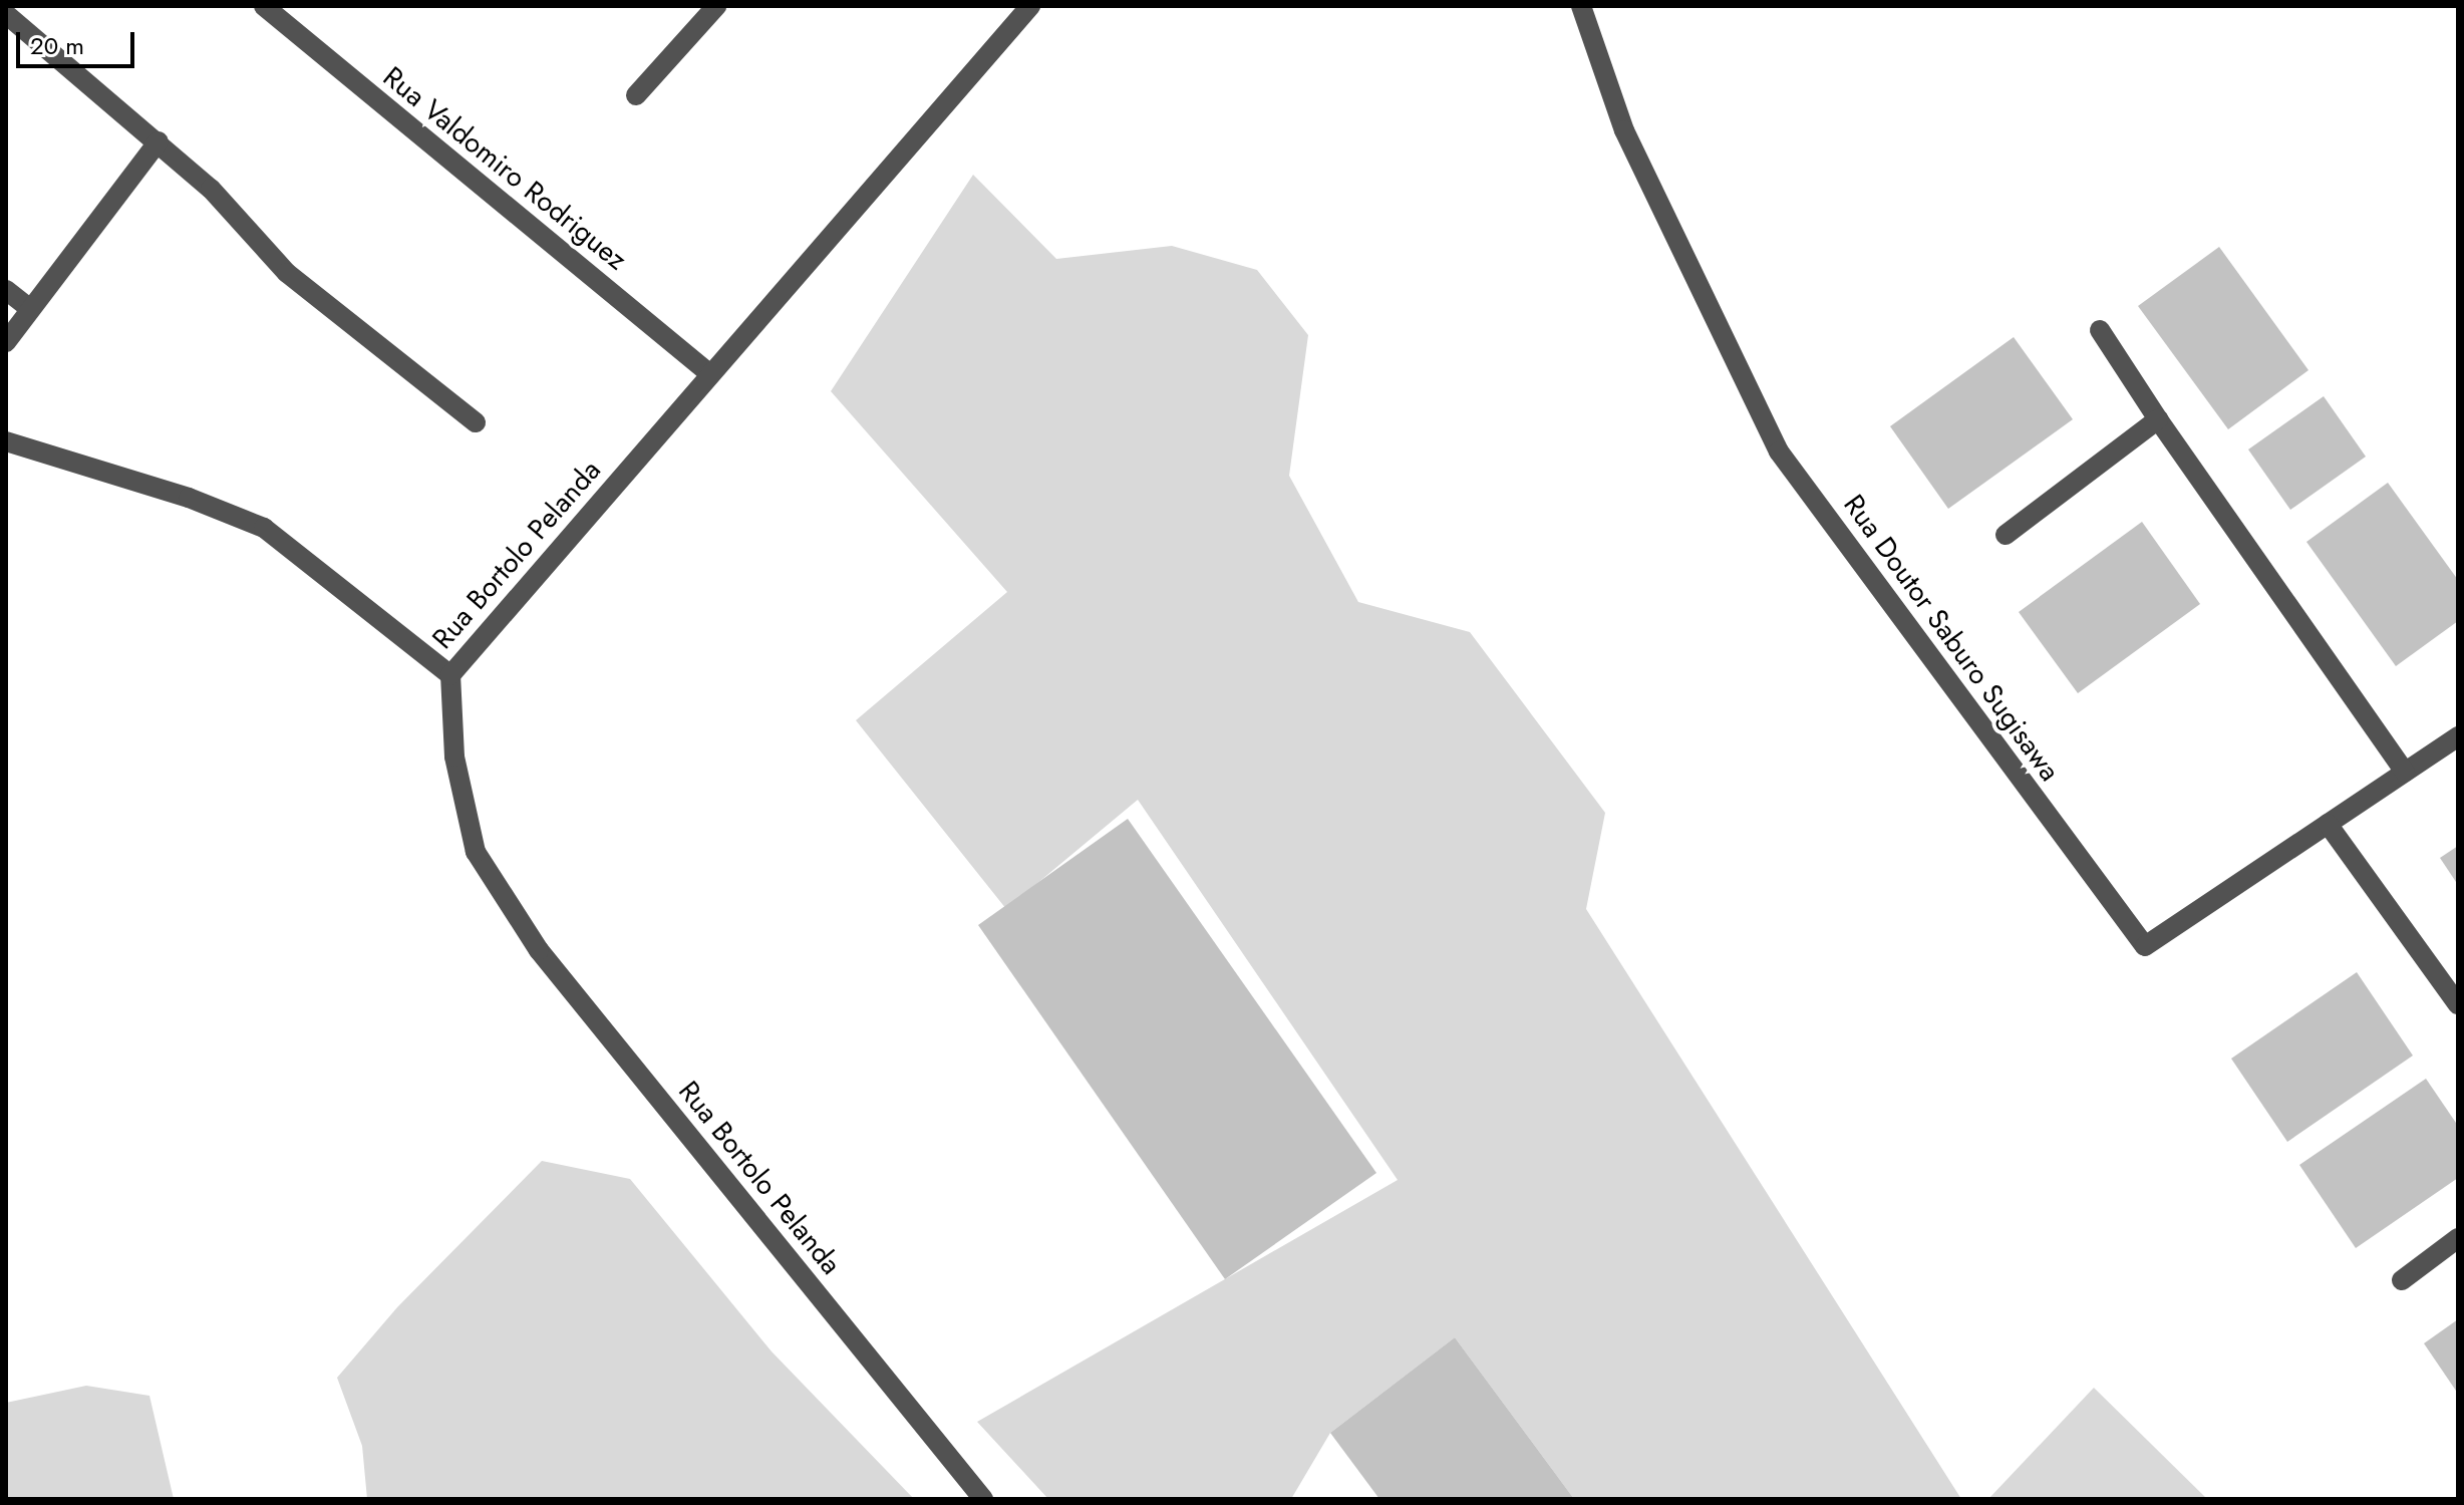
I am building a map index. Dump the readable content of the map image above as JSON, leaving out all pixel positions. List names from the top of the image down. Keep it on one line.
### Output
{"streets":{"street":["Rua Valdomiro Rodriguez","Rua Bortolo Pelanda","Rua Doutor Saburo Sugisawa"]},"crossings":[["Rua Valdomiro Rodriguez","Rua Bortolo Pelanda"]],"scale_bar":"20 m"}
